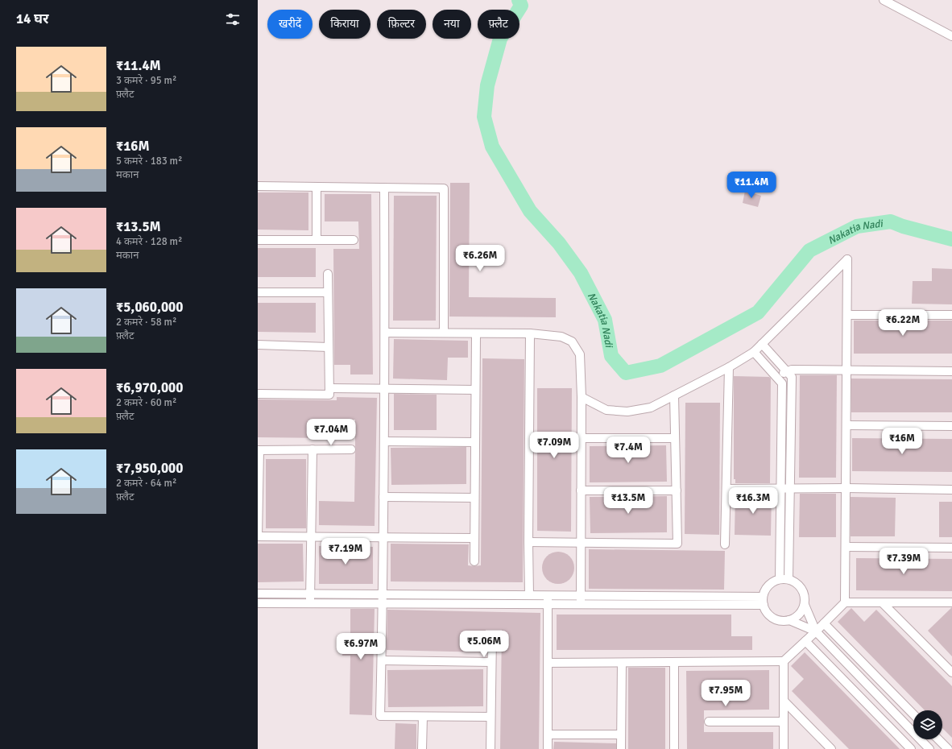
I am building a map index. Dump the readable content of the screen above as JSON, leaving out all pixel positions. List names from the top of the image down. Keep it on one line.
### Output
{"water":["Nakatia Nadi"],"page":{"heading":"14 घर","chip":["खरीदें","किराया","फ़िल्टर","नया","फ़्लैट"],"list":[{"name":"₹11.4M","note":"3 कमरे · 95 m² · फ़्लैट"},{"name":"₹16M","note":"5 कमरे · 183 m² · मकान"},{"name":"₹13.5M","note":"4 कमरे · 128 m² · मकान"},{"name":"₹5,060,000","note":"2 कमरे · 58 m² · फ़्लैट"},{"name":"₹6,970,000","note":"2 कमरे · 60 m² · फ़्लैट"},{"name":"₹7,950,000","note":"2 कमरे · 64 m² · फ़्लैट"}],"price":["₹11.4M","₹6.26M","₹6.22M","₹7.04M","₹16M","₹7.09M","₹7.4M","₹13.5M","₹16.3M","₹7.19M","₹7.39M","₹5.06M","₹6.97M","₹7.95M"]}}
